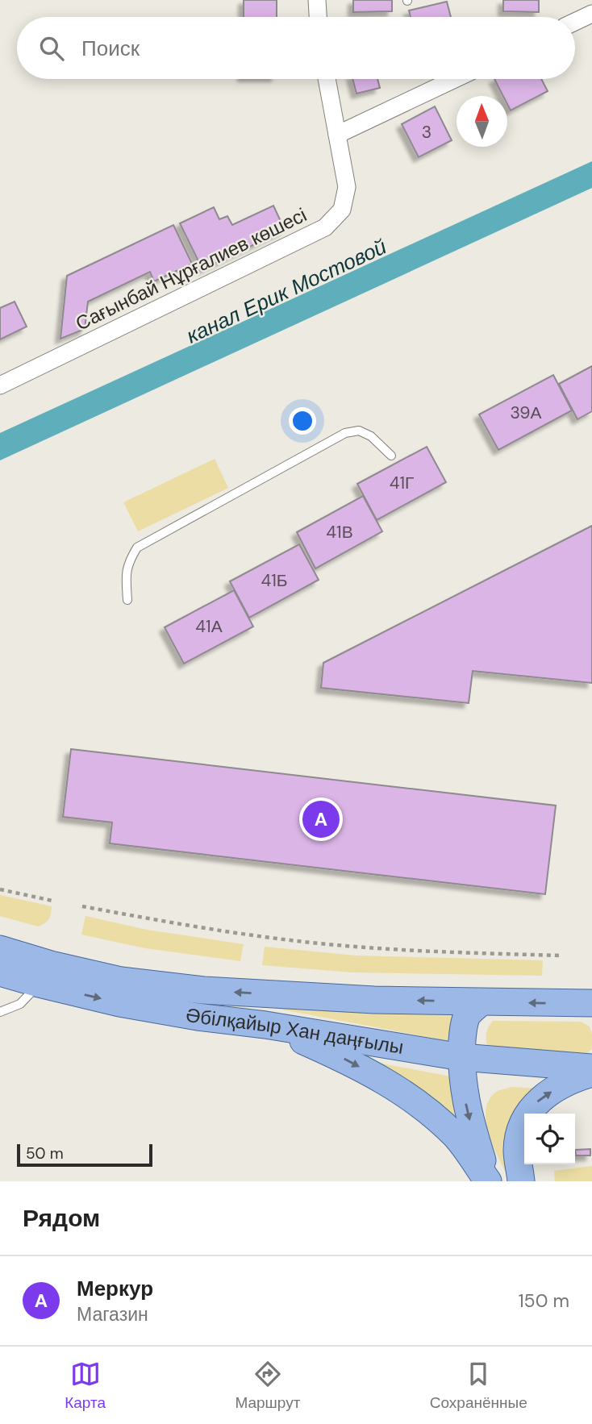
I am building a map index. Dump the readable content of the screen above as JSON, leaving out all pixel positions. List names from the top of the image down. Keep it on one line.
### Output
{"streets":{"main road":["Әбілқайыр Хан даңғылы"],"street":["Сағынбай Нұрғалиев көшесі"]},"water":["канал Ерик Мостовой"],"house_numbers":["3","39А","41Г","41В","41Б","41А"],"scale_bar":"50 m","north":"top","page":{"search":"Поиск","pins":"A","scale":"50 m","heading":"Рядом","list":[{"mark":"A","name":"Меркур","note":"Магазин","value":"150 m"}],"nav":["Карта","Маршрут","Сохранённые"]}}
